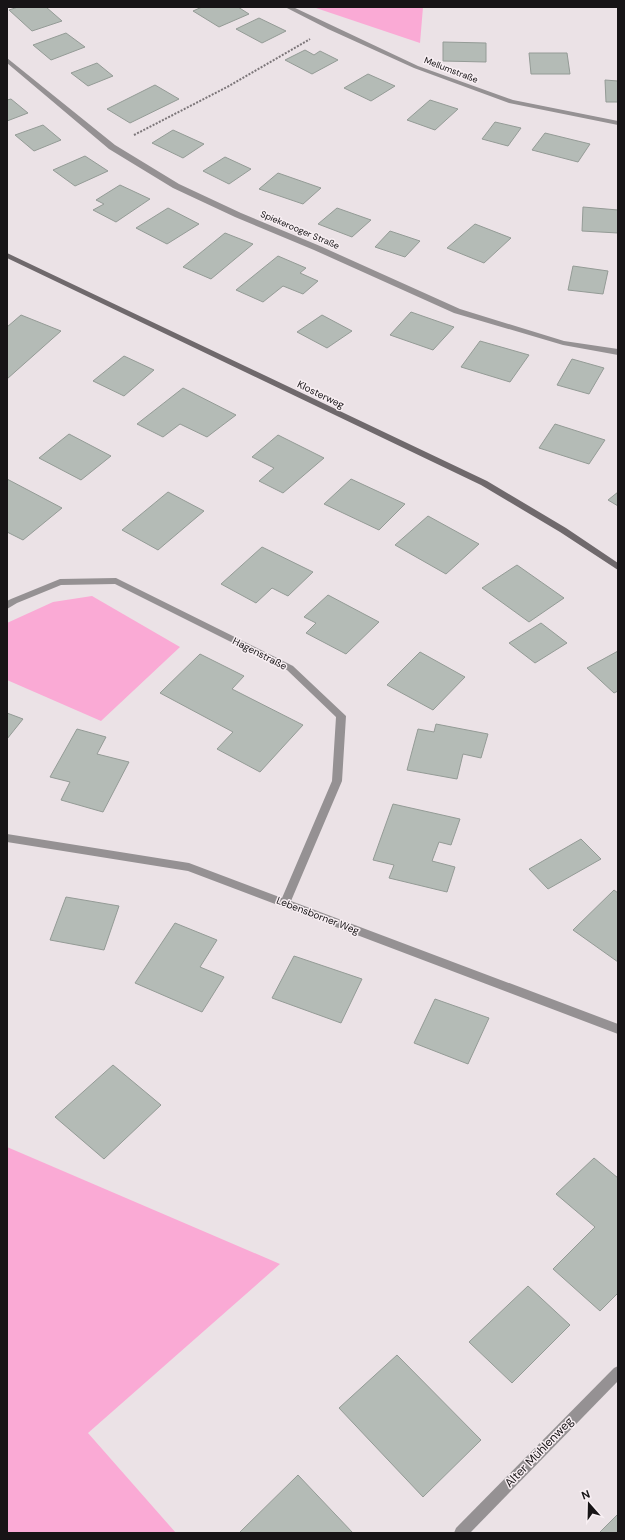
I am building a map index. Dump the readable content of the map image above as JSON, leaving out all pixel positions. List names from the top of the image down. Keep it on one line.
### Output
{"streets":{"street":["Mellumstraße","Spiekerooger Straße","Klosterweg","Hagenstraße","Lebensborner Weg","Alter Mühlenweg"]},"crossings":[["Hagenstraße","Lebensborner Weg"]],"north":"top"}
